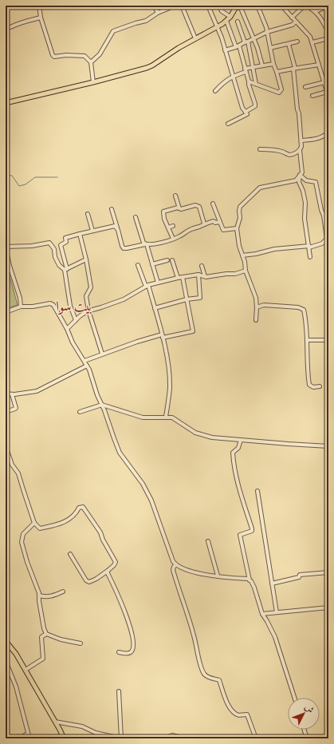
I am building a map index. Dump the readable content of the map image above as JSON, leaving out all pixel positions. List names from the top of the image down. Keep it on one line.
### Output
{"districts":["بيت سوا"],"north":"top right"}
